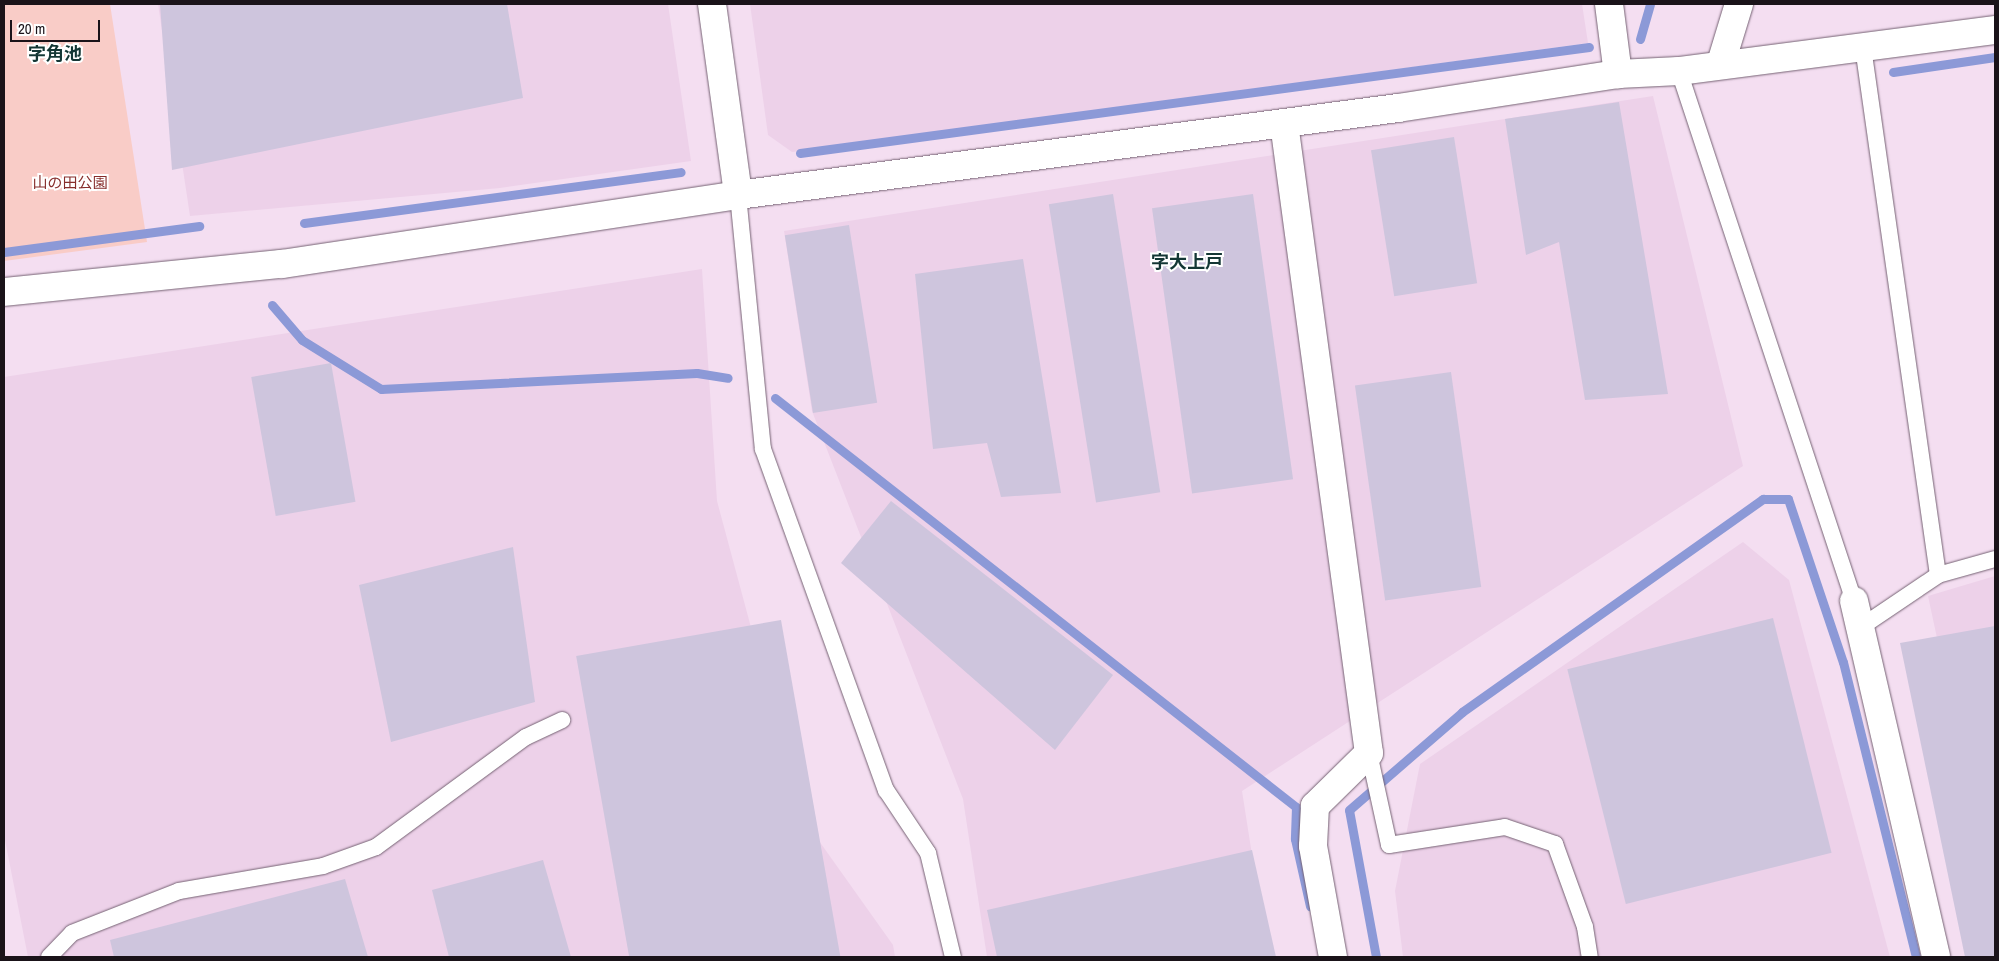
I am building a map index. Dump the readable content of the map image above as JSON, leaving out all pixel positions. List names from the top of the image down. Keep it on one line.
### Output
{"districts":["字角池","字大上戸"],"parks":["山の田公園"],"scale_bar":"20 m"}
